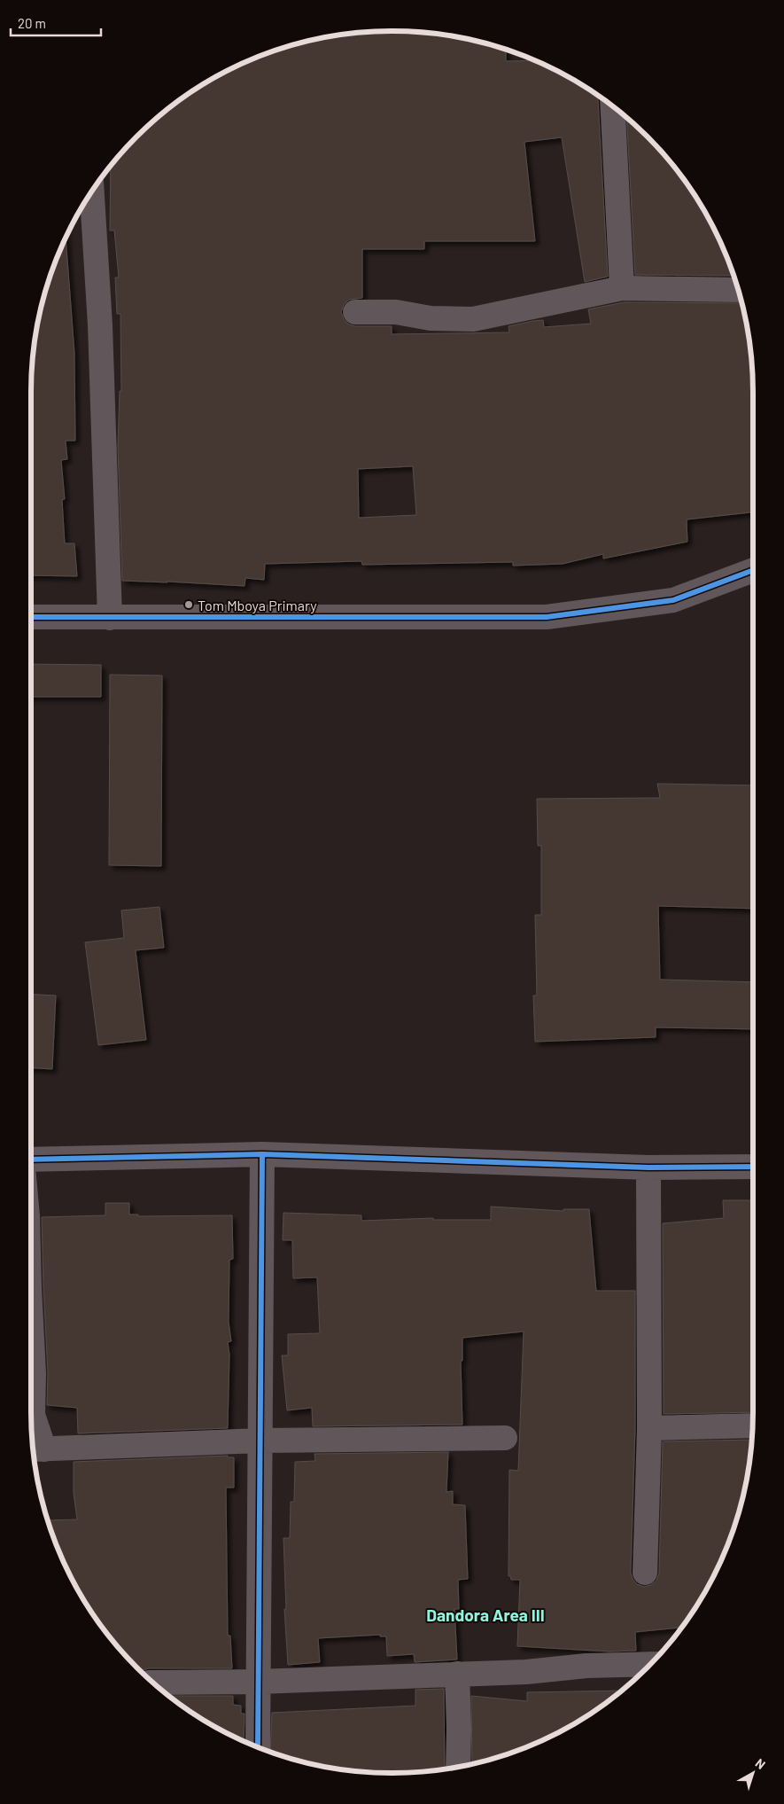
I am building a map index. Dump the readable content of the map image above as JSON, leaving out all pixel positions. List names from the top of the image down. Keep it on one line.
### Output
{"districts":["Dandora Area III"],"places":["Tom Mboya Primary"],"scale_bar":"20 m","north":"top right"}
